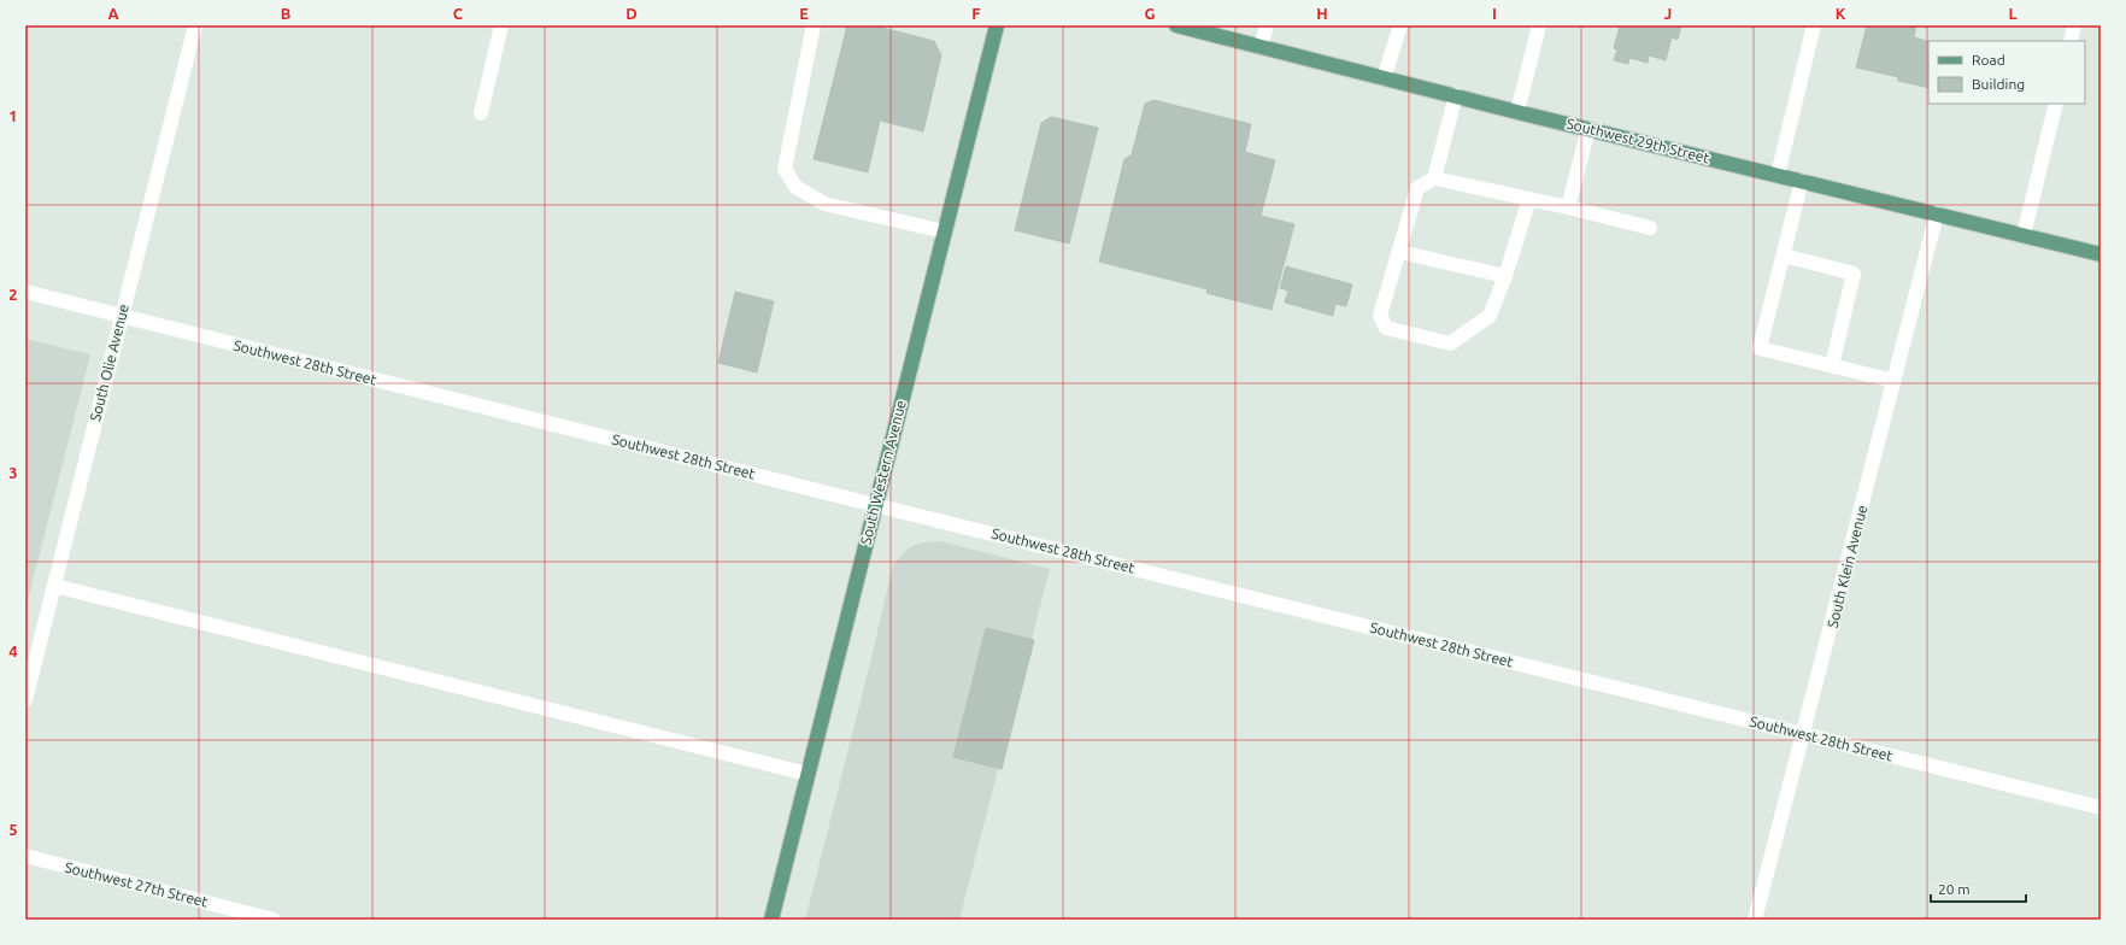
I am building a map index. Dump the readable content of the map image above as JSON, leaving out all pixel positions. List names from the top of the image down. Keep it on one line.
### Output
{"streets":{"main road":["Southwest 29th Street","South Western Avenue"],"street":["South Olie Avenue","Southwest 28th Street","South Klein Avenue","Southwest 27th Street"]},"crossings":[["Southwest 29th Street","South Klein Avenue"],["South Olie Avenue","Southwest 28th Street"],["Southwest 28th Street","South Western Avenue"],["Southwest 28th Street","South Klein Avenue"]],"legend":["Road","Building"],"scale_bar":"20 m","grid":{"columns":["A","B","C","D","E","F","G","H","I","J","K","L"],"rows":["1","2","3","4","5"]}}
